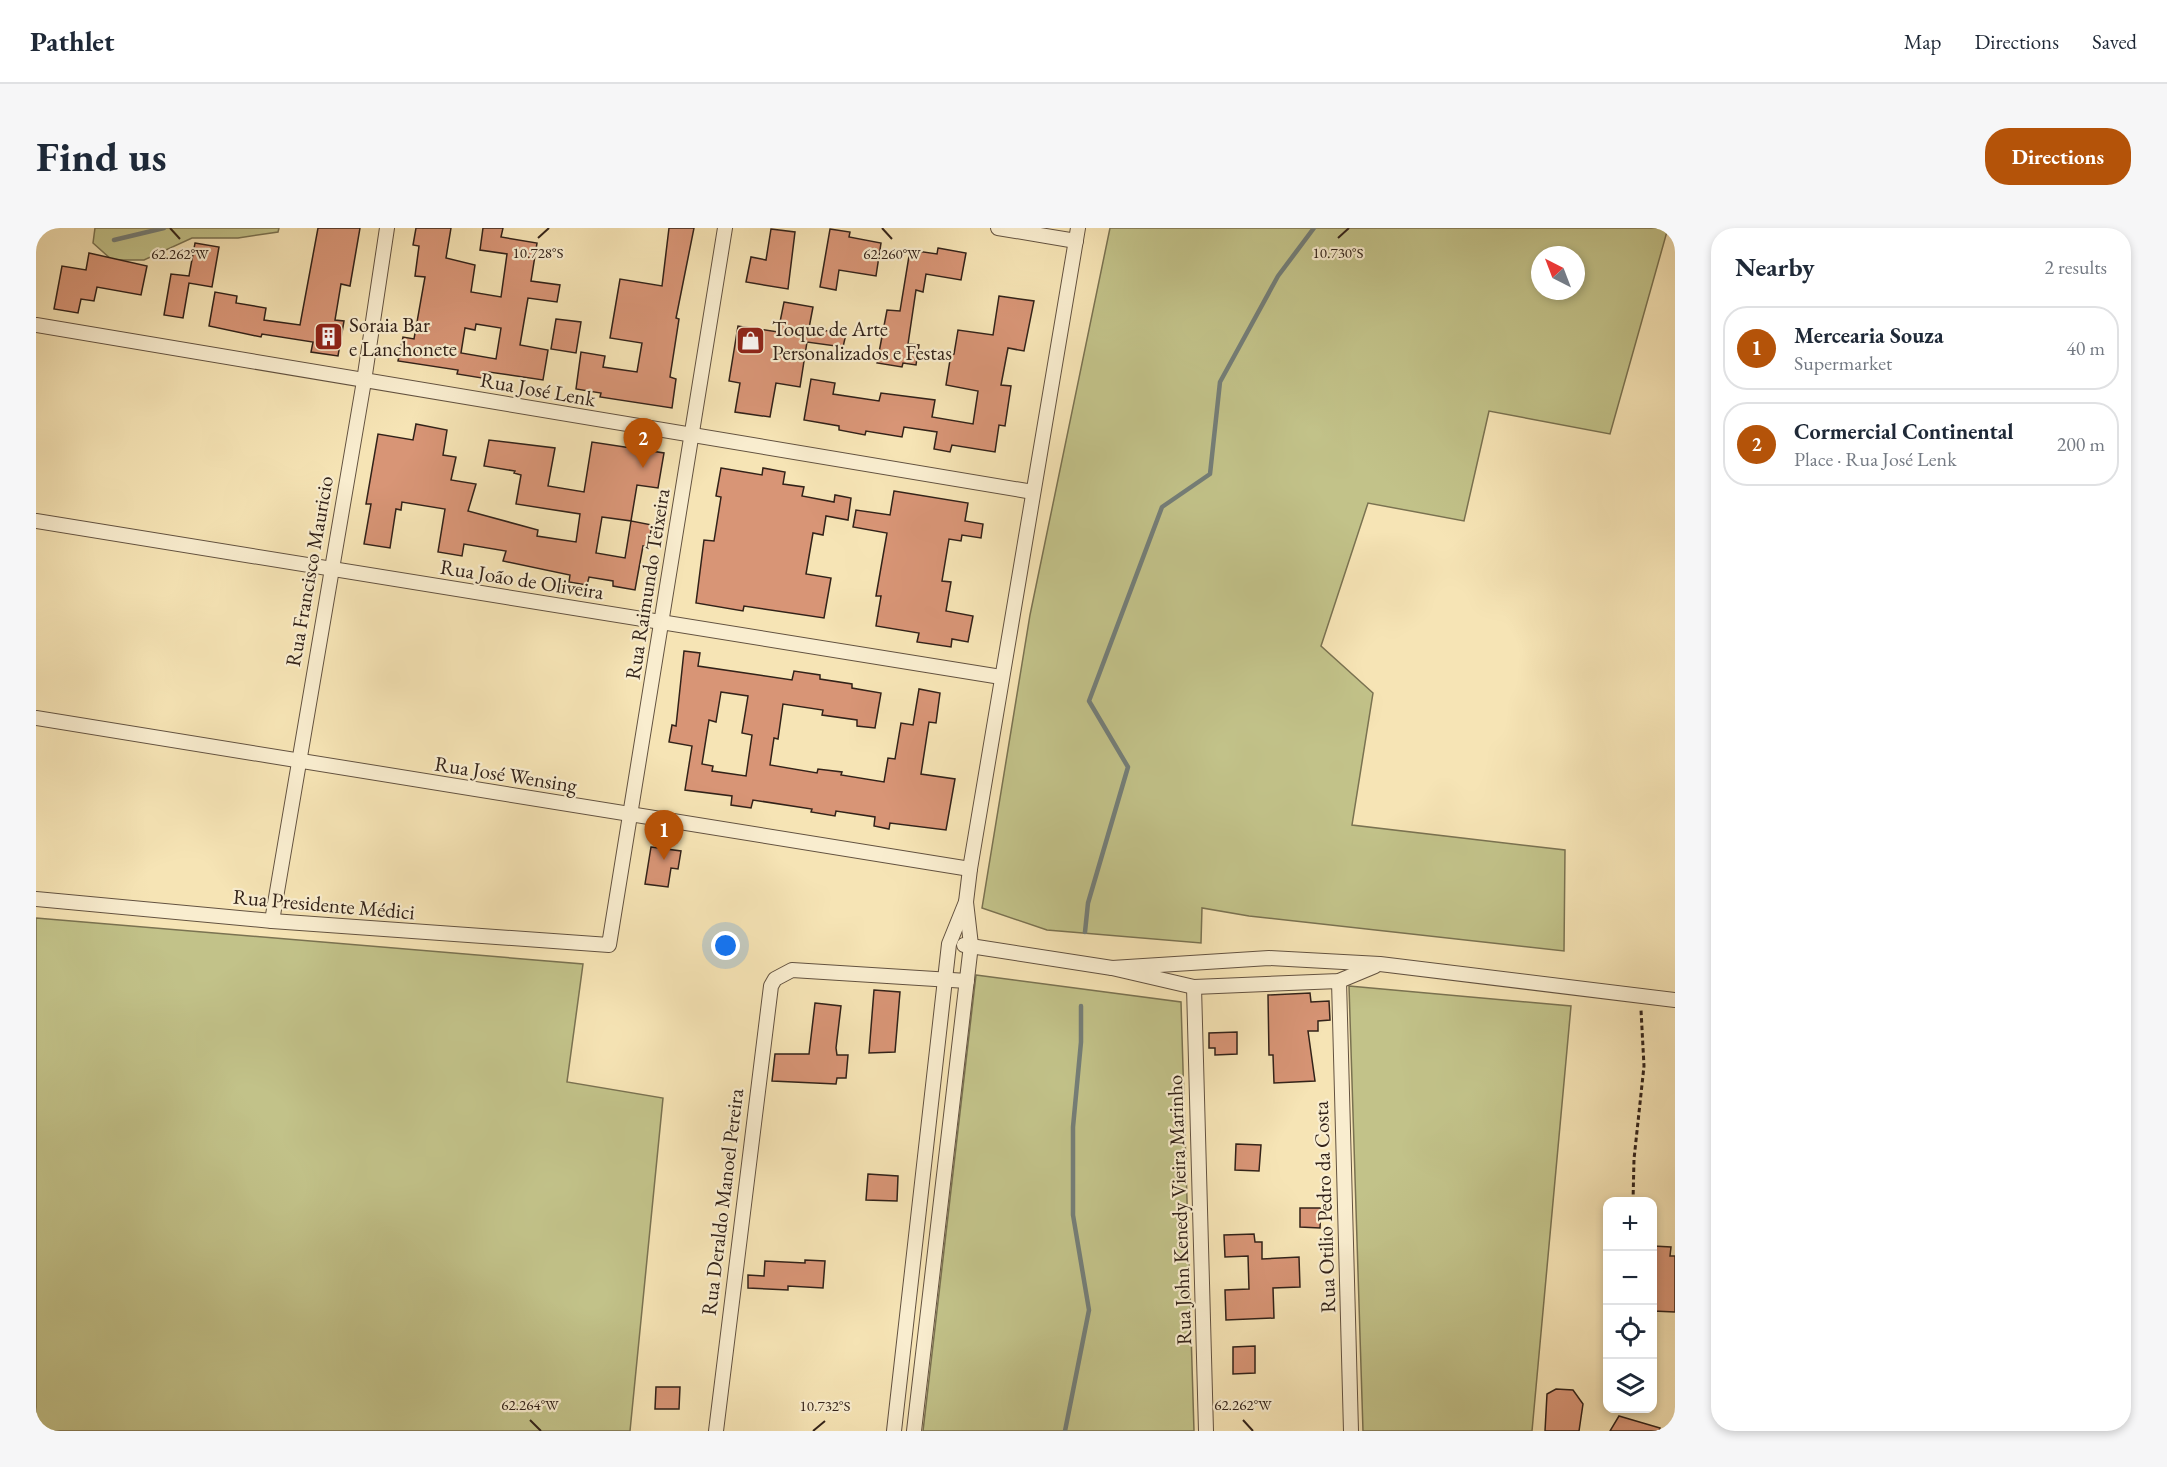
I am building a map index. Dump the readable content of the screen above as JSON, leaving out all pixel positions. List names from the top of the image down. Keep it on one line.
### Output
{"streets":{"street":["Rua José Lenk","Rua Francisco Mauricio","Rua João de Oliveira","Rua Raimundo Teixeira","Rua José Wensing","Rua Presidente Médici","Rua Deraldo Manoel Pereira","Rua Otilio Pedro da Costa","Rua John Kenedy Vieira Marinho"]},"crossings":[["Rua José Lenk","Rua Francisco Mauricio"],["Rua José Lenk","Rua Raimundo Teixeira"],["Rua Francisco Mauricio","Rua João de Oliveira"],["Rua Francisco Mauricio","Rua José Wensing"],["Rua Francisco Mauricio","Rua Presidente Médici"],["Rua João de Oliveira","Rua Raimundo Teixeira"],["Rua Raimundo Teixeira","Rua José Wensing"],["Rua Raimundo Teixeira","Rua Presidente Médici"]],"places":{"building":["Soraia Bar e Lanchonete"],"shop":["Toque de Arte Personalizados e Festas"]},"north":"top left","page":{"header":"Pathlet","nav":["Map","Directions","Saved"],"buttons":"Directions","title":"Find us","heading":["Nearby","2 results"],"list":[{"mark":"1","name":"Mercearia Souza","note":"Supermarket","value":"40 m"},{"mark":"2","name":"Cormercial Continental","note":"Place · Rua José Lenk","value":"200 m"}],"pins":["2","1"],"map_buttons":["+","−"]},"coordinates":["10.730°S","10.728°S","62.262°W","62.260°W","62.264°W","10.732°S"]}
